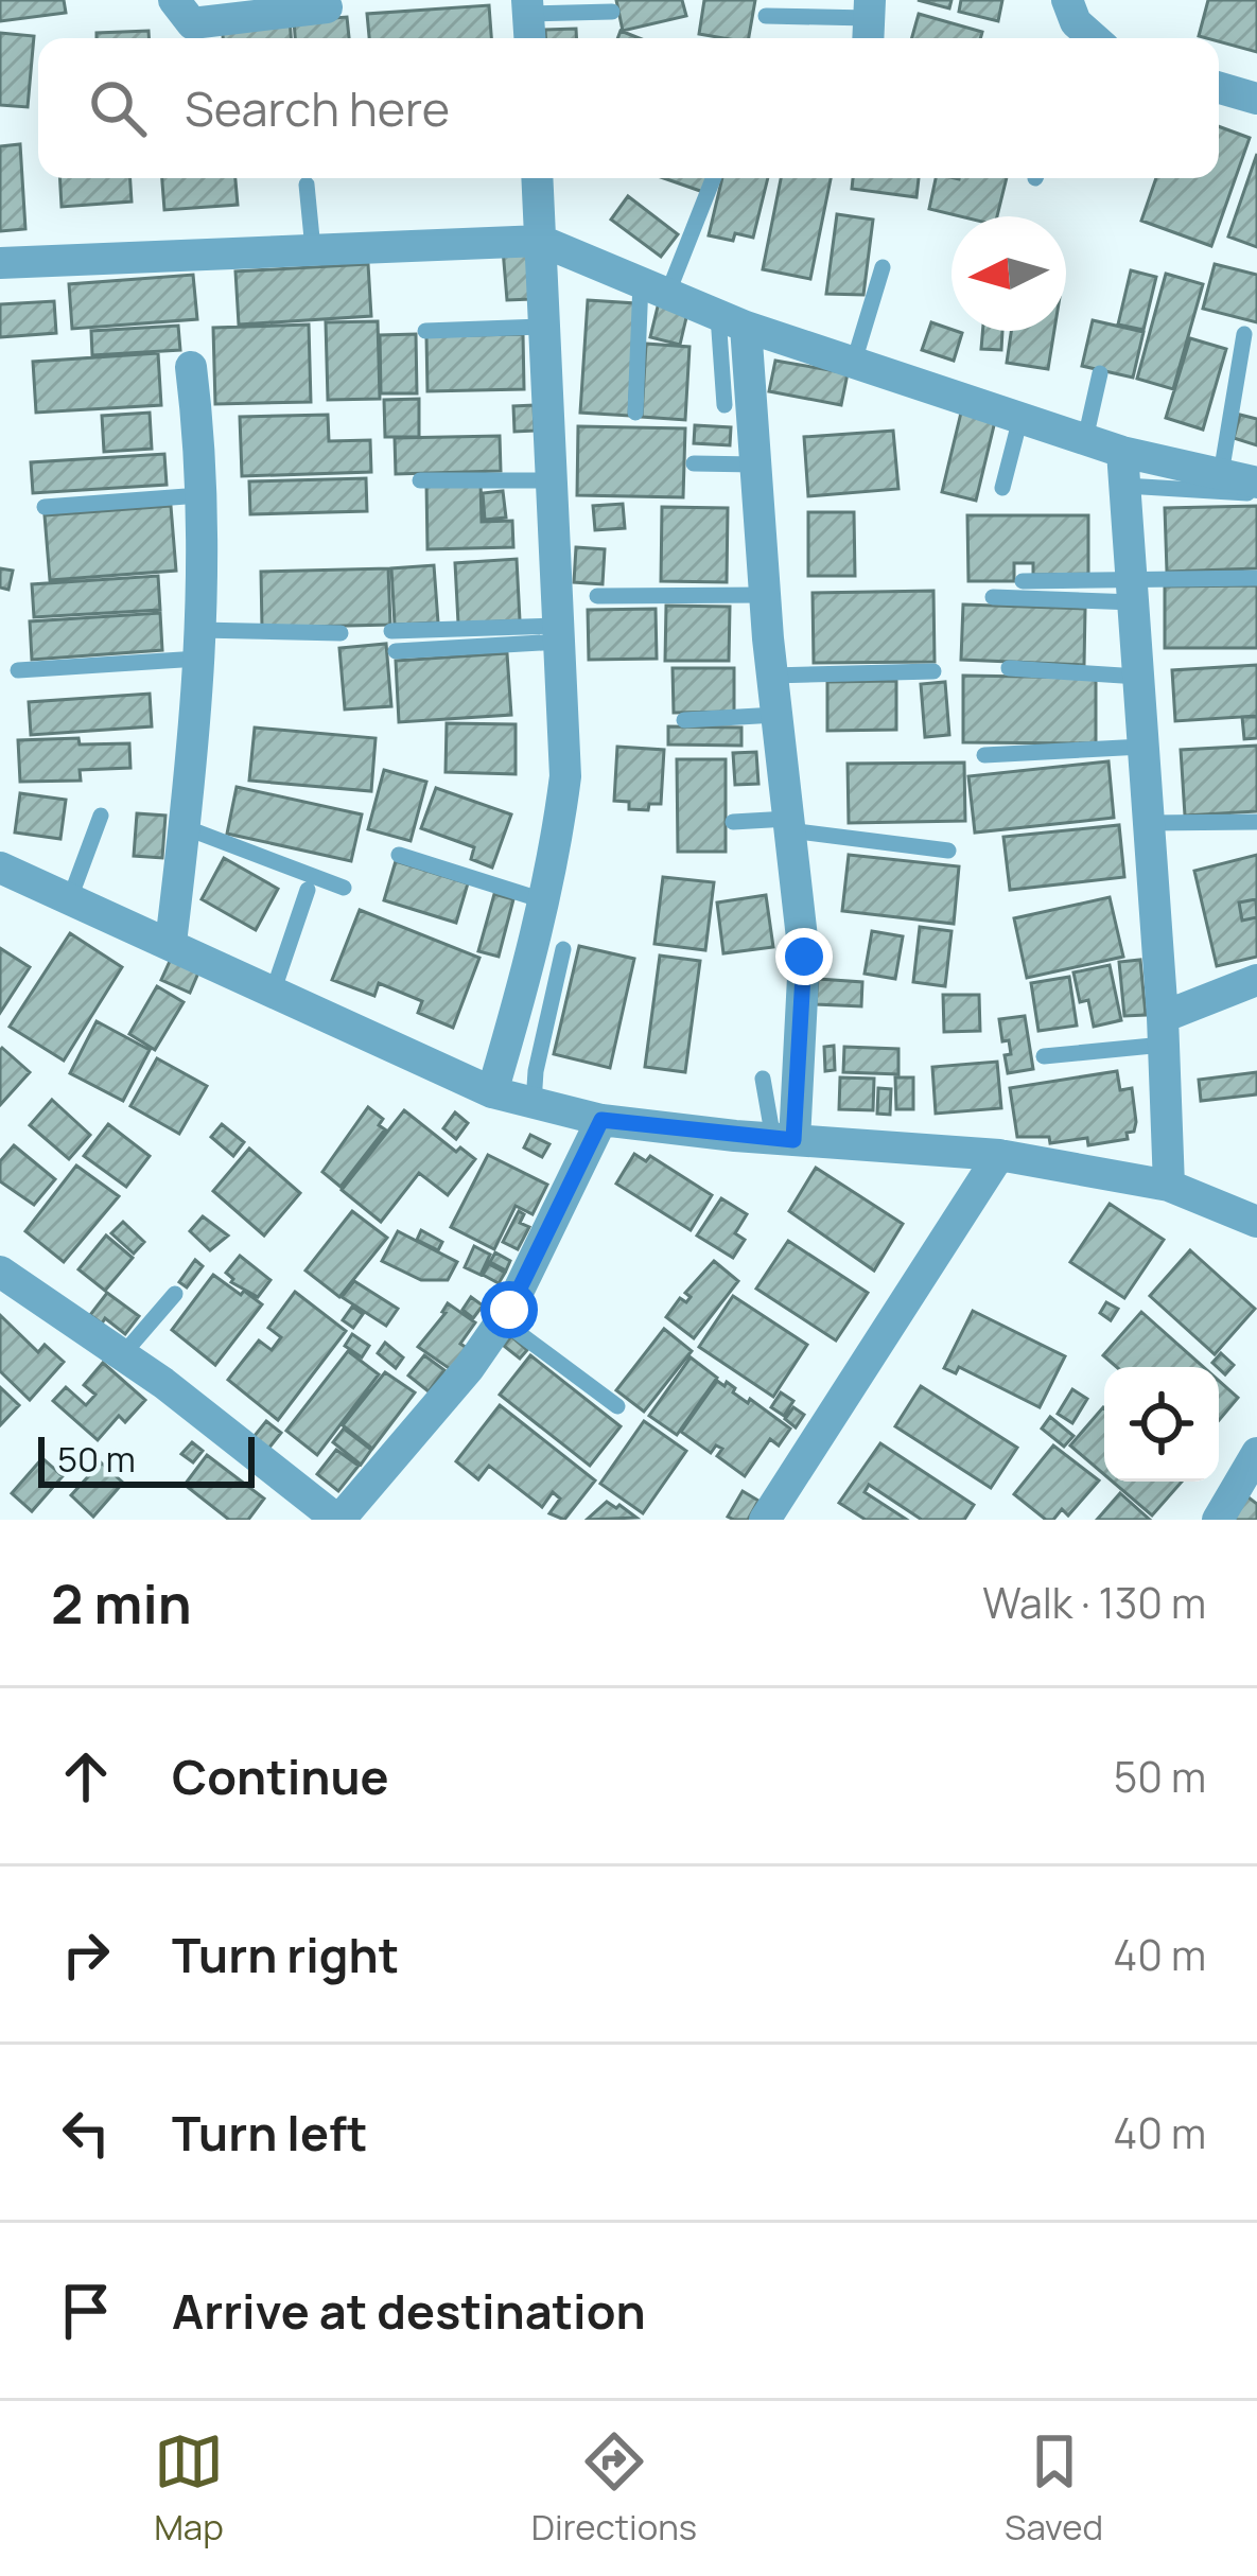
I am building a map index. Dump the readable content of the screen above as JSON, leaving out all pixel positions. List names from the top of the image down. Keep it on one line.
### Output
{"scale_bar":"50 m","north":"left","page":{"search":"Search here","scale":"50 m","heading":["2 min","Walk · 130 m"],"list":[["Continue","50 m"],["Turn right","40 m"],["Turn left","40 m"],"Arrive at destination"],"nav":["Map","Directions","Saved"]}}
